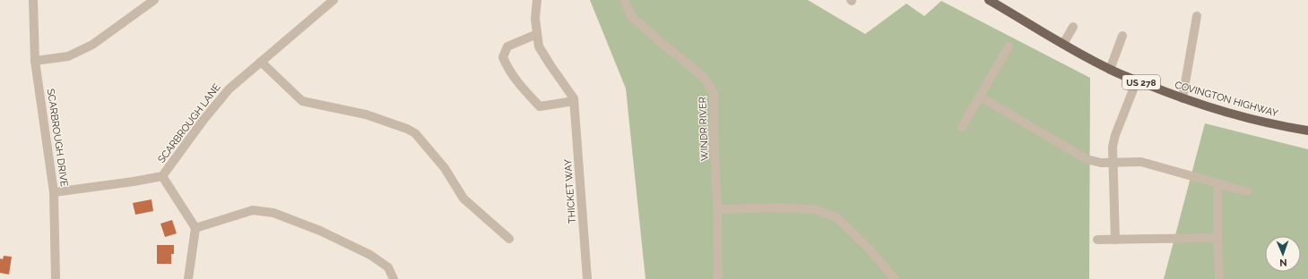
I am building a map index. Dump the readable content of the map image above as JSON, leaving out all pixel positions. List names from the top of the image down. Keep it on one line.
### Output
{"streets":{"main road":["US 278","COVINGTON HIGHWAY"],"street":["SCARBROUGH LANE","WINDR RIVER","SCARBROUGH DRIVE","THICKET WAY"]},"crossings":[["SCARBROUGH LANE","SCARBROUGH DRIVE"]],"north":"bottom"}
